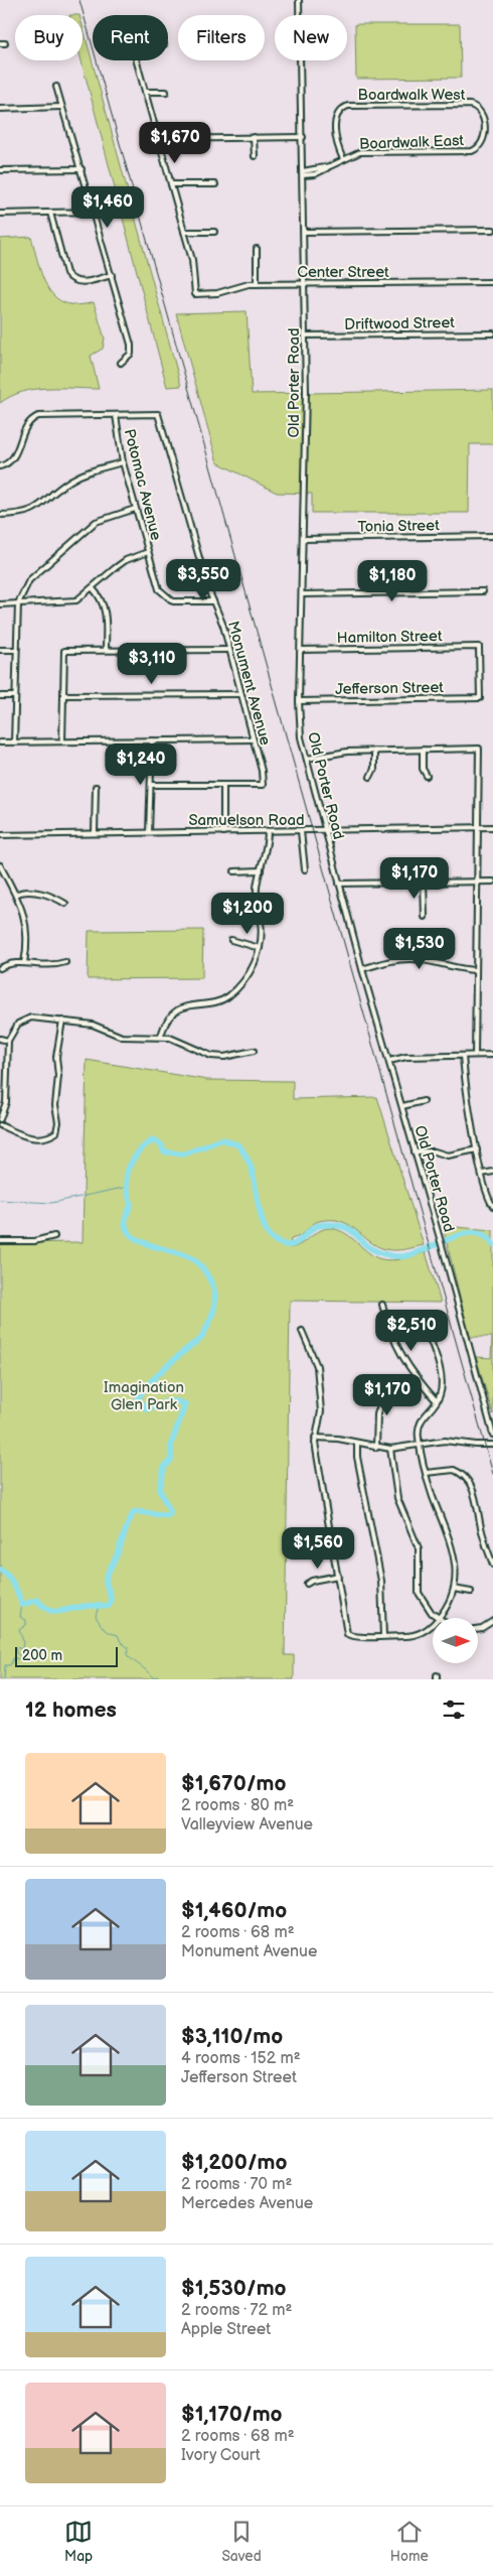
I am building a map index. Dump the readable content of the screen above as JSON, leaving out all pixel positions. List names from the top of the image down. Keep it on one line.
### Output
{"streets":{"street":["Boardwalk West","Boardwalk East","Center Street","Driftwood Street","Old Porter Road","Potomac Avenue","Tonia Street","Hamilton Street","Monument Avenue","Jefferson Street","Samuelson Road"]},"crossings":[["Boardwalk West","Boardwalk East"],["Boardwalk East","Old Porter Road"],["Center Street","Old Porter Road"],["Driftwood Street","Old Porter Road"],["Old Porter Road","Tonia Street"],["Old Porter Road","Hamilton Street"],["Old Porter Road","Jefferson Street"],["Old Porter Road","Samuelson Road"],["Potomac Avenue","Monument Avenue"],["Hamilton Street","Jefferson Street"]],"parks":["Imagination Glen Park"],"scale_bar":"200 m","north":"right","page":{"chip":["Buy","Rent","Filters","New"],"price":["$1,670","$1,460","$3,550","$1,180","$3,110","$1,240","$1,170","$1,200","$1,530","$2,510","$1,170","$1,560"],"scale":"200 m","heading":"12 homes","list":[{"name":"$1,670/mo","note":"2 rooms · 80 m² · Valleyview Avenue"},{"name":"$1,460/mo","note":"2 rooms · 68 m² · Monument Avenue"},{"name":"$3,110/mo","note":"4 rooms · 152 m² · Jefferson Street"},{"name":"$1,200/mo","note":"2 rooms · 70 m² · Mercedes Avenue"},{"name":"$1,530/mo","note":"2 rooms · 72 m² · Apple Street"},{"name":"$1,170/mo","note":"2 rooms · 68 m² · Ivory Court"}],"tabs":["Map","Saved","Home"]}}
